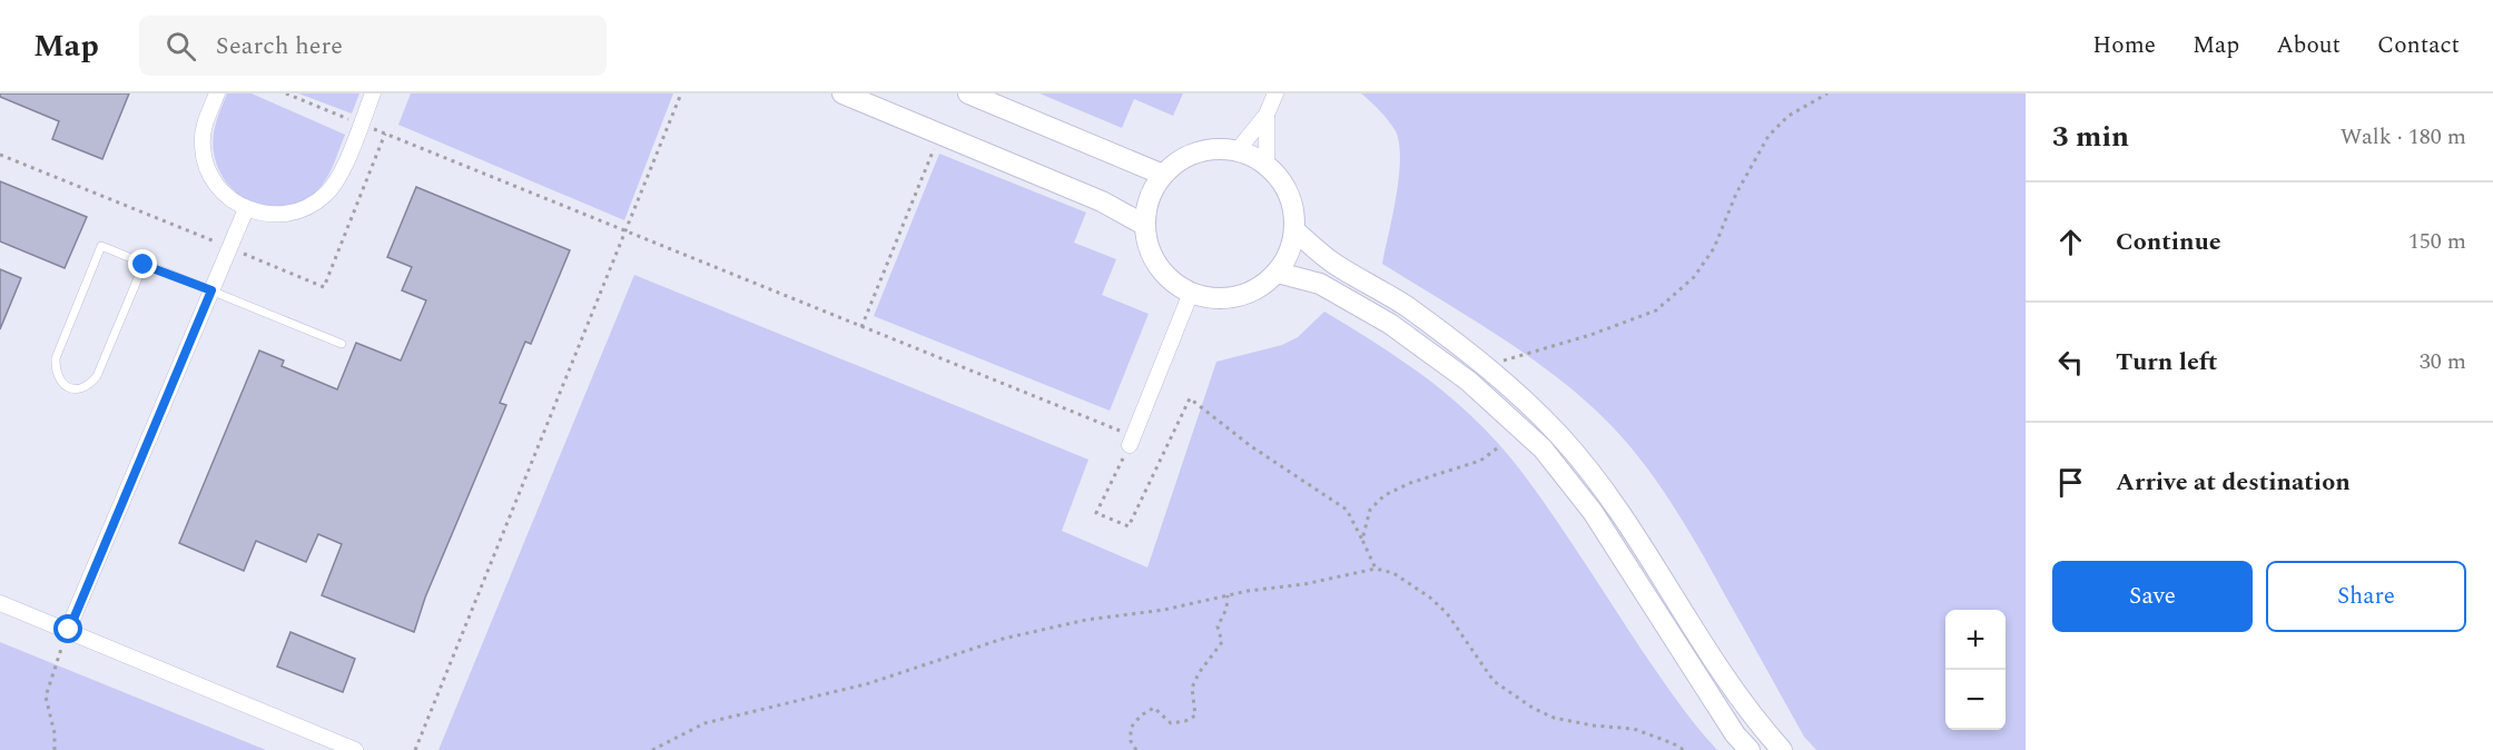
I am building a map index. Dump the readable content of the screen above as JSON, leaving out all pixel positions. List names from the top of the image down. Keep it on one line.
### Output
{"page":{"header":"Map","search":"Search here","nav":["Home","Map","About","Contact"],"heading":["3 min","Walk · 180 m"],"list":[["Continue","150 m"],["Turn left","30 m"],"Arrive at destination"],"buttons":["Save","Share"],"map_buttons":["+","−"]}}
